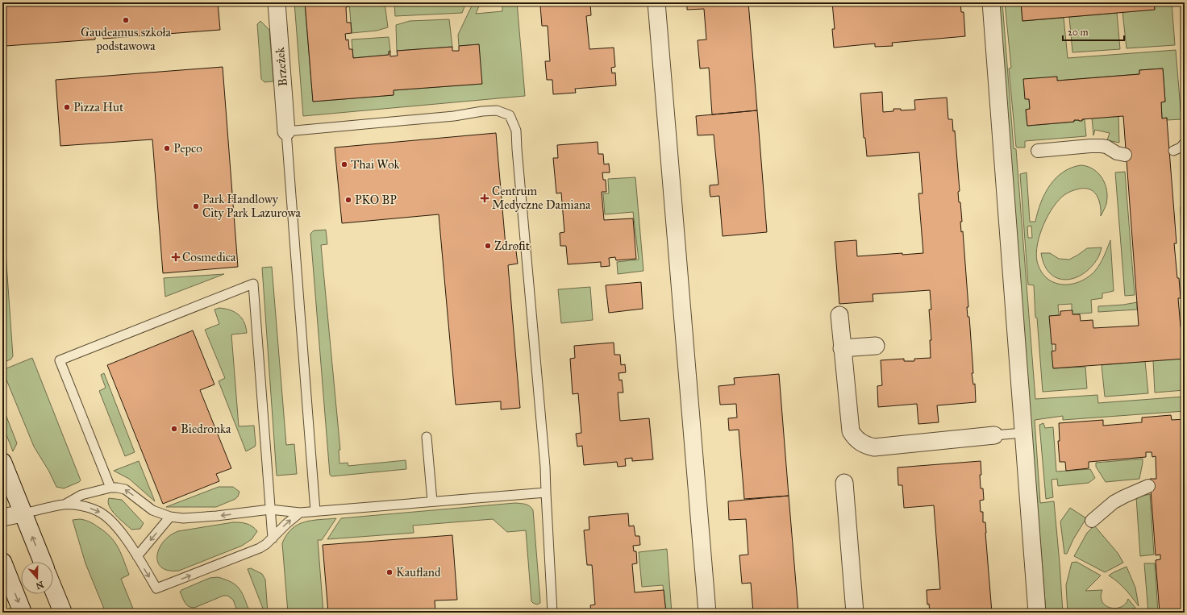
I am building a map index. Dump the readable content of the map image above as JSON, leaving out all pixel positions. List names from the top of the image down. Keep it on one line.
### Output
{"streets":{"street":["Brzeżek"]},"places":{"other":["Gaudeamus szkoła podstawowa","Pizza Hut","Pepco","Thai Wok","PKO BP","Park Handlowy City Park Lazurowa","Zdrofit","Biedronka","Kaufland"],"health":["Centrum Medyczne Damiana","Cosmedica"]},"scale_bar":"20 m","north":"bottom"}
